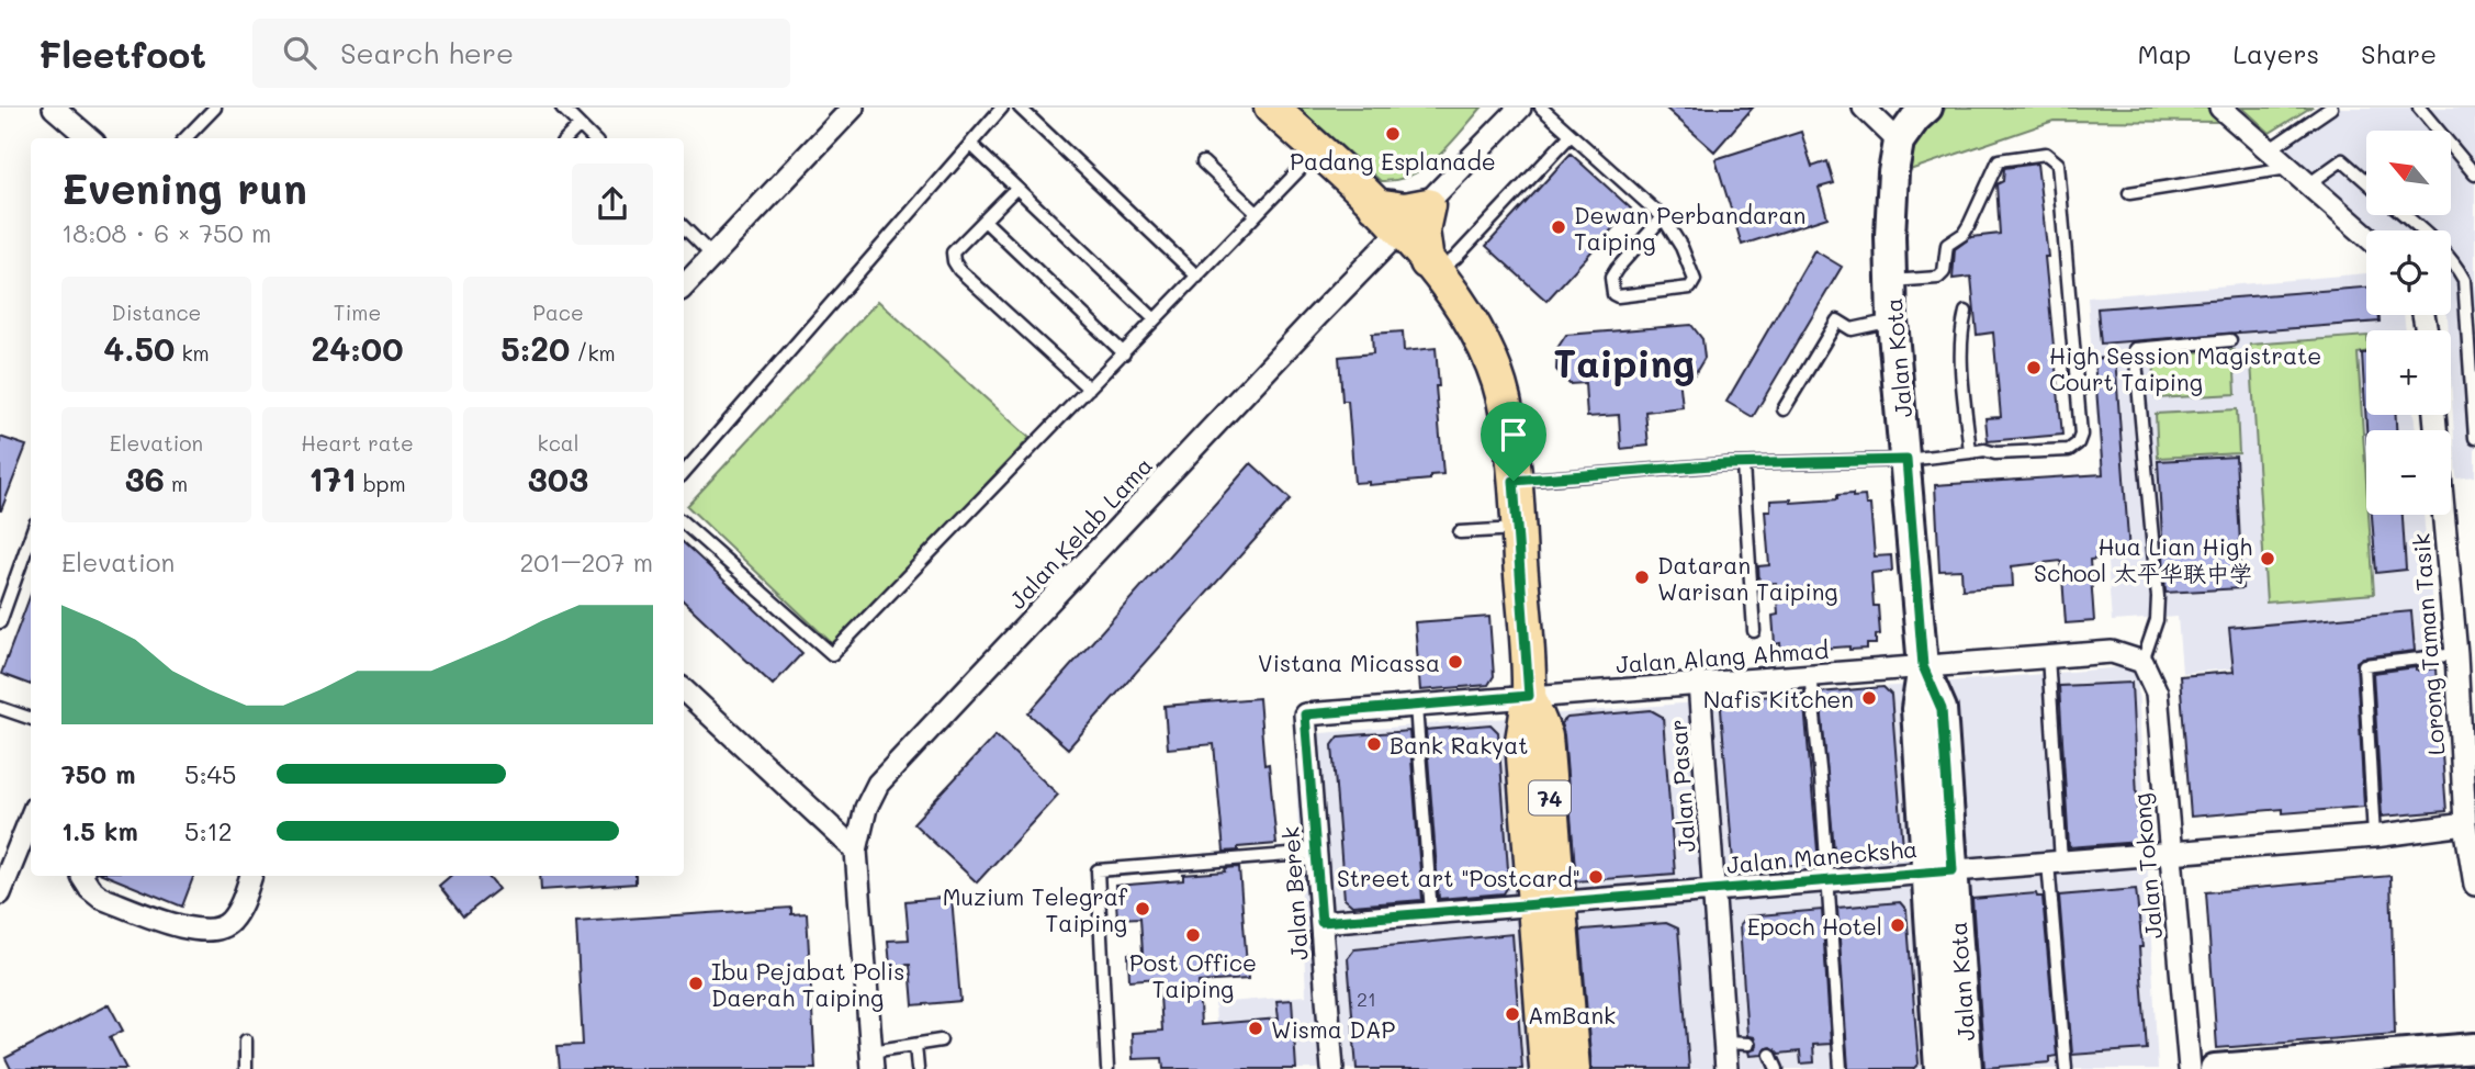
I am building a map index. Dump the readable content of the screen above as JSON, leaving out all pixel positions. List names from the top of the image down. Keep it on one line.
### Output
{"streets":{"main road":["Jalan Kota","74"],"street":["Jalan Kelab Lama","Lorong Taman Tasik","Jalan Alang Ahmad","Jalan Pasar","Jalan Manecksha","Jalan Tokong","Jalan Berek"]},"crossings":[["Jalan Kota","Jalan Alang Ahmad"],["Jalan Kota","Jalan Manecksha"],["Lorong Taman Tasik","Jalan Manecksha"],["Jalan Alang Ahmad","Jalan Pasar"],["Jalan Alang Ahmad","74"],["Jalan Alang Ahmad","Jalan Tokong"],["Jalan Alang Ahmad","Jalan Berek"],["Jalan Pasar","Jalan Manecksha"],["74","Jalan Manecksha"],["Jalan Manecksha","Jalan Tokong"],["Jalan Manecksha","Jalan Berek"]],"districts":["Taiping"],"places":["Padang Esplanade","Dewan Perbandaran Taiping","High Session Magistrate Court Taiping","Hua Lian High School 太平华联中学","Dataran Warisan Taiping","Vistana Micassa","Nafis Kitchen","Bank Rakyat","Street art \"Postcard\"","Muzium Telegraf Taiping","Epoch Hotel","Post Office Taiping","Ibu Pejabat Polis Daerah Taiping","AmBank","Wisma DAP"],"house_numbers":["21"],"north":"top left","page":{"header":"Fleetfoot","search":"Search here","nav":["Map","Layers","Share"],"map_buttons":["+","−"],"heading":["Evening run","18:08 · 6 × 750 m"],"stats":[["Distance","4.50 km"],["Time","24:00"],["Pace","5:20 /km"],["Elevation","36 m"],["Heart rate","171 bpm"],["kcal","303"]],"chart":["Elevation","201–207 m"],"list":[{"name":"750 m","note":"5:45"},{"name":"1.5 km","note":"5:12"}]}}
